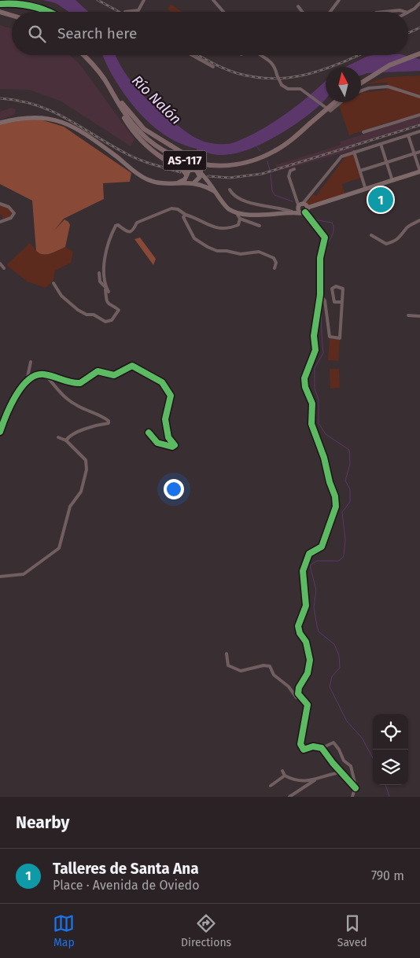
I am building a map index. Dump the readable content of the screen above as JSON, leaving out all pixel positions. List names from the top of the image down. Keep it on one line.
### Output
{"streets":{"main road":["AS-117"]},"water":["Río Nalón"],"north":"top","page":{"search":"Search here","pins":"1","heading":"Nearby","list":[{"mark":"1","name":"Talleres de Santa Ana","note":"Place · Avenida de Oviedo","value":"790 m"}],"nav":["Map","Directions","Saved"]}}
